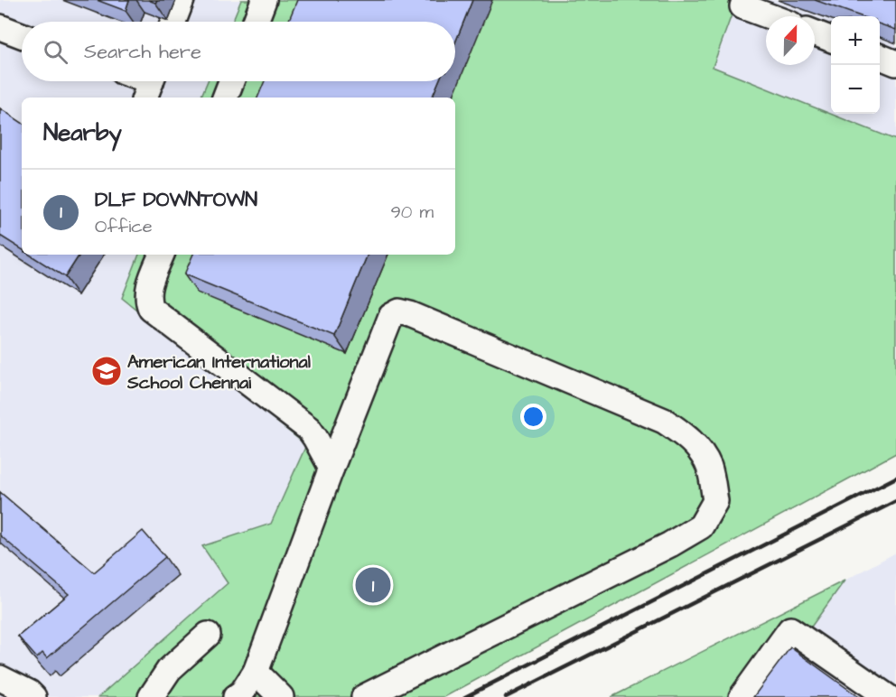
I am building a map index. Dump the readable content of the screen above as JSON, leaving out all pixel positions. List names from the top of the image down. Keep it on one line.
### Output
{"places":{"school or university":["American International School Chennai"]},"north":"top","page":{"map_buttons":["+","−"],"search":"Search here","heading":"Nearby","list":[{"mark":"1","name":"DLF DOWNTOWN","note":"Office","value":"90 m"}],"pins":"1"}}
